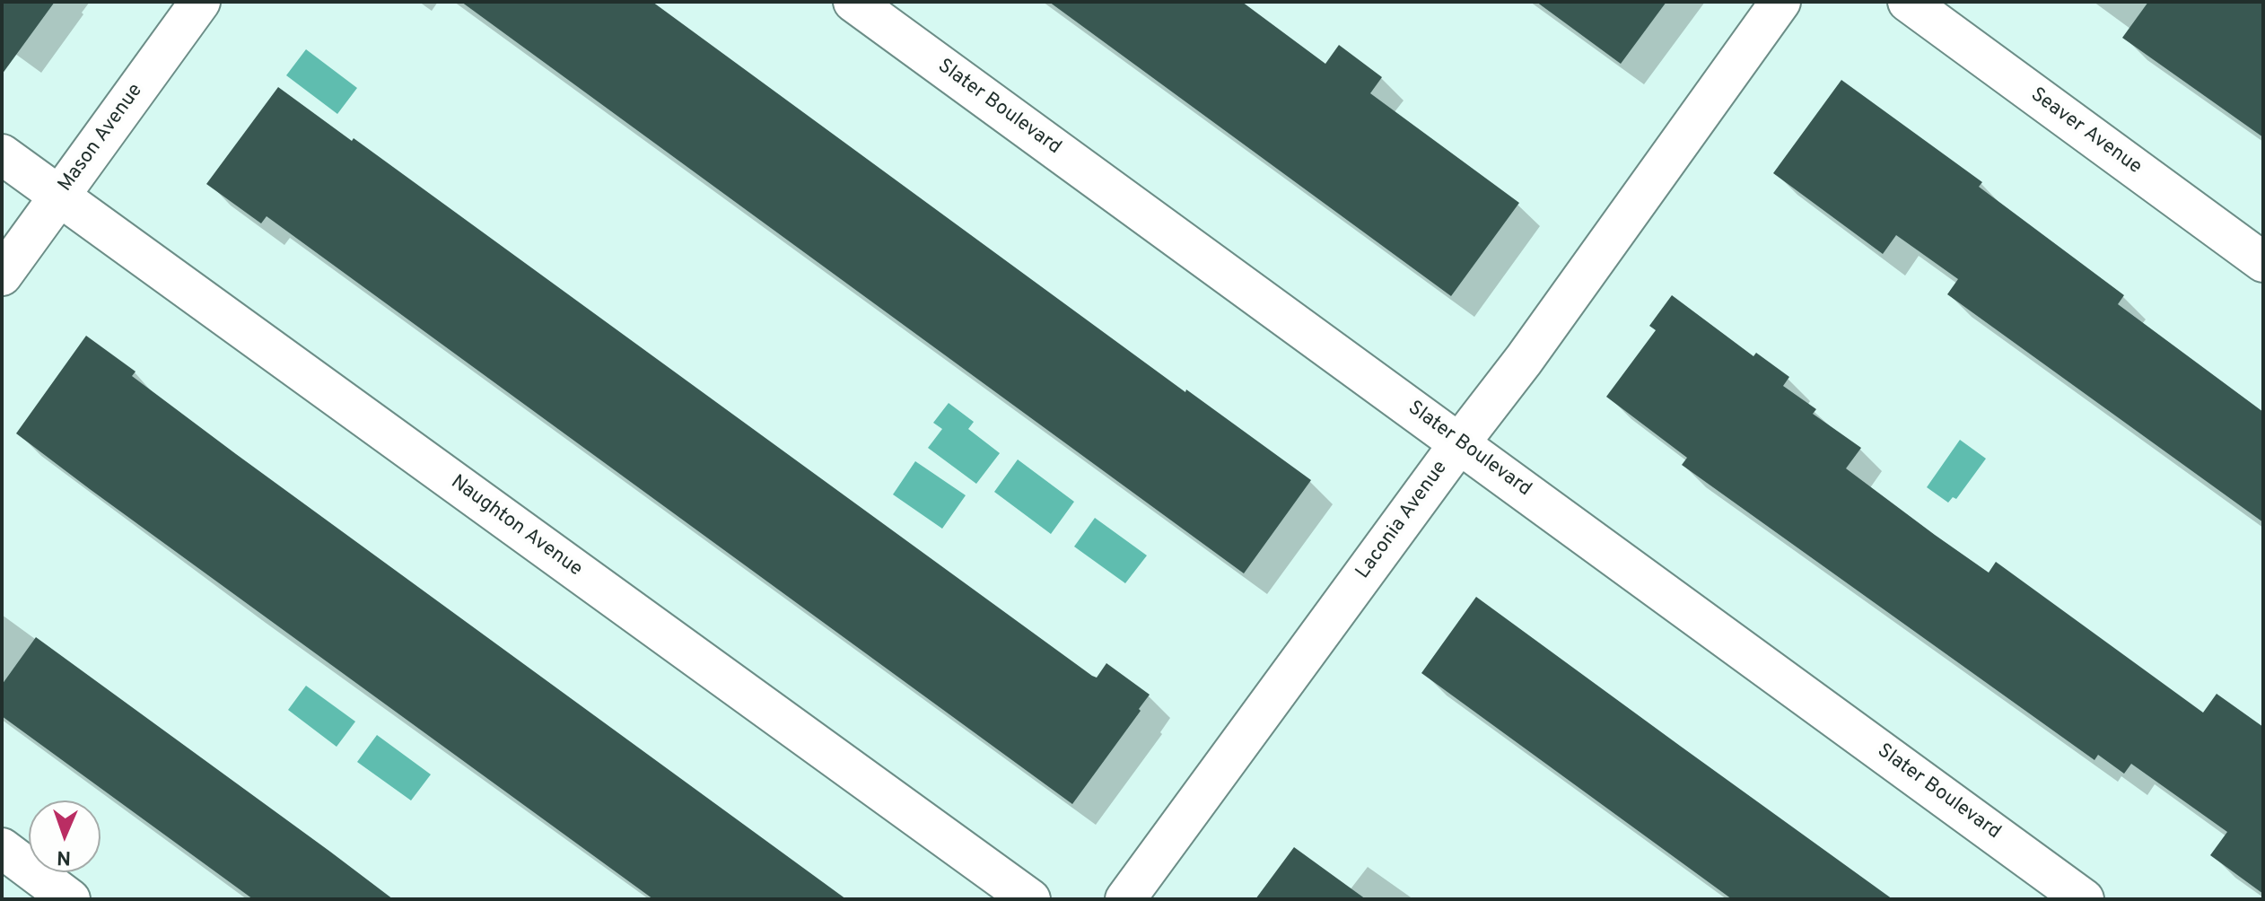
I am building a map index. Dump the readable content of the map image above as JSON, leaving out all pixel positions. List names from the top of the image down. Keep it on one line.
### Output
{"streets":{"street":["Slater Boulevard","Seaver Avenue","Mason Avenue","Laconia Avenue","Naughton Avenue"]},"crossings":[["Slater Boulevard","Laconia Avenue"],["Mason Avenue","Naughton Avenue"]],"north":"bottom"}
